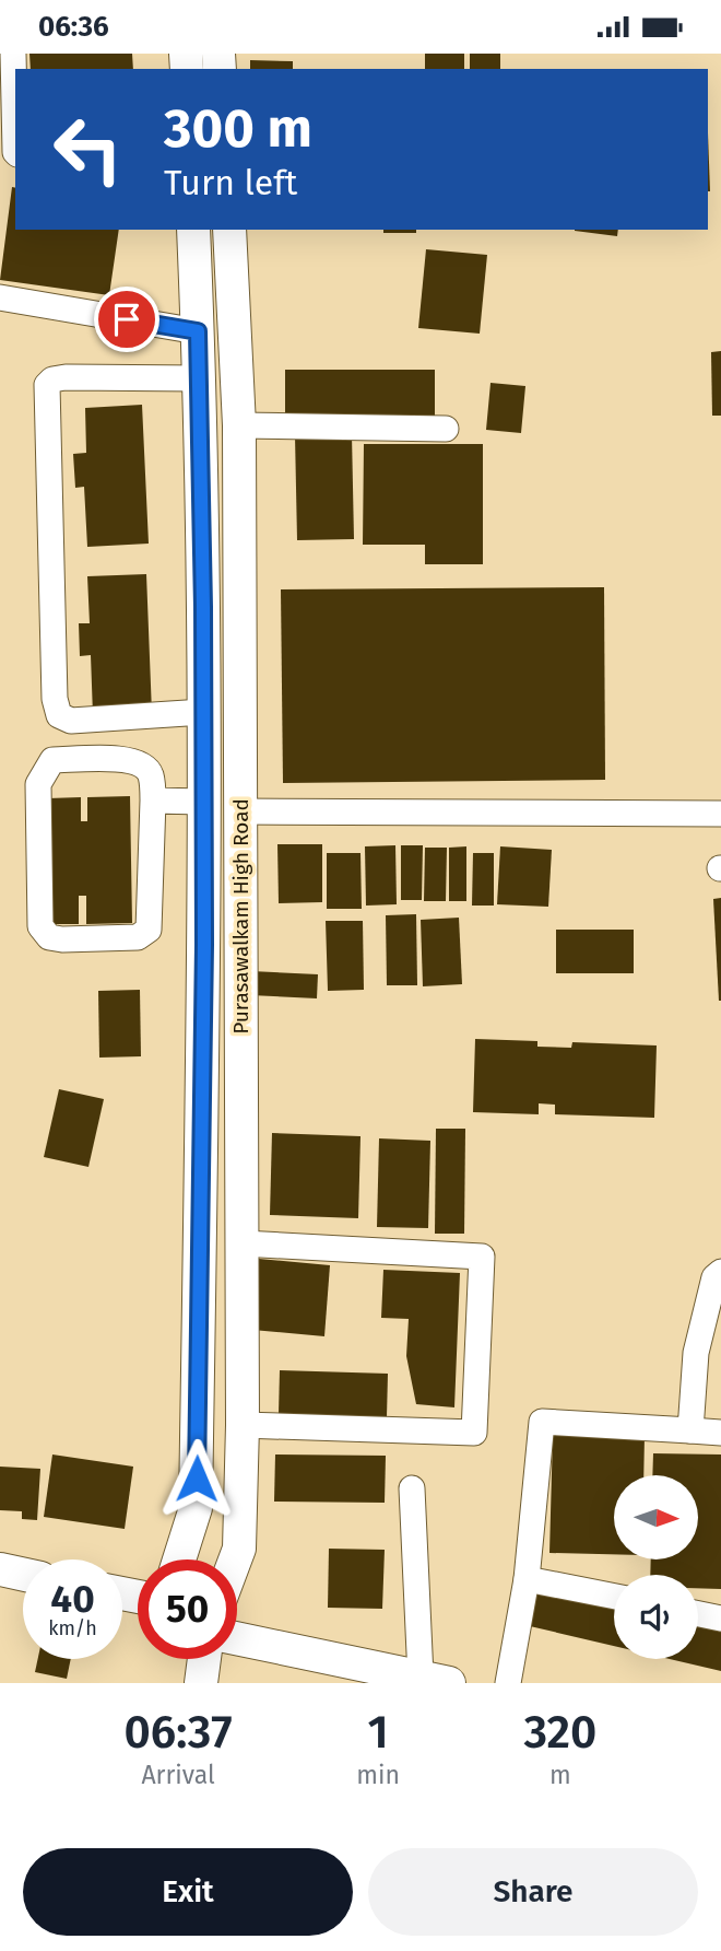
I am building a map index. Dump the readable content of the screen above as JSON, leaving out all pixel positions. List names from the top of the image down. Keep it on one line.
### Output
{"streets":{"main road":["Purasawalkam High Road"]},"north":"right","page":{"status":"06:36","turn":["300 m","Turn left"],"speed":"40 km/h","limit":"50","eta":["06:37","Arrival","1","min","320","m"],"buttons":["Exit","Share"]}}
